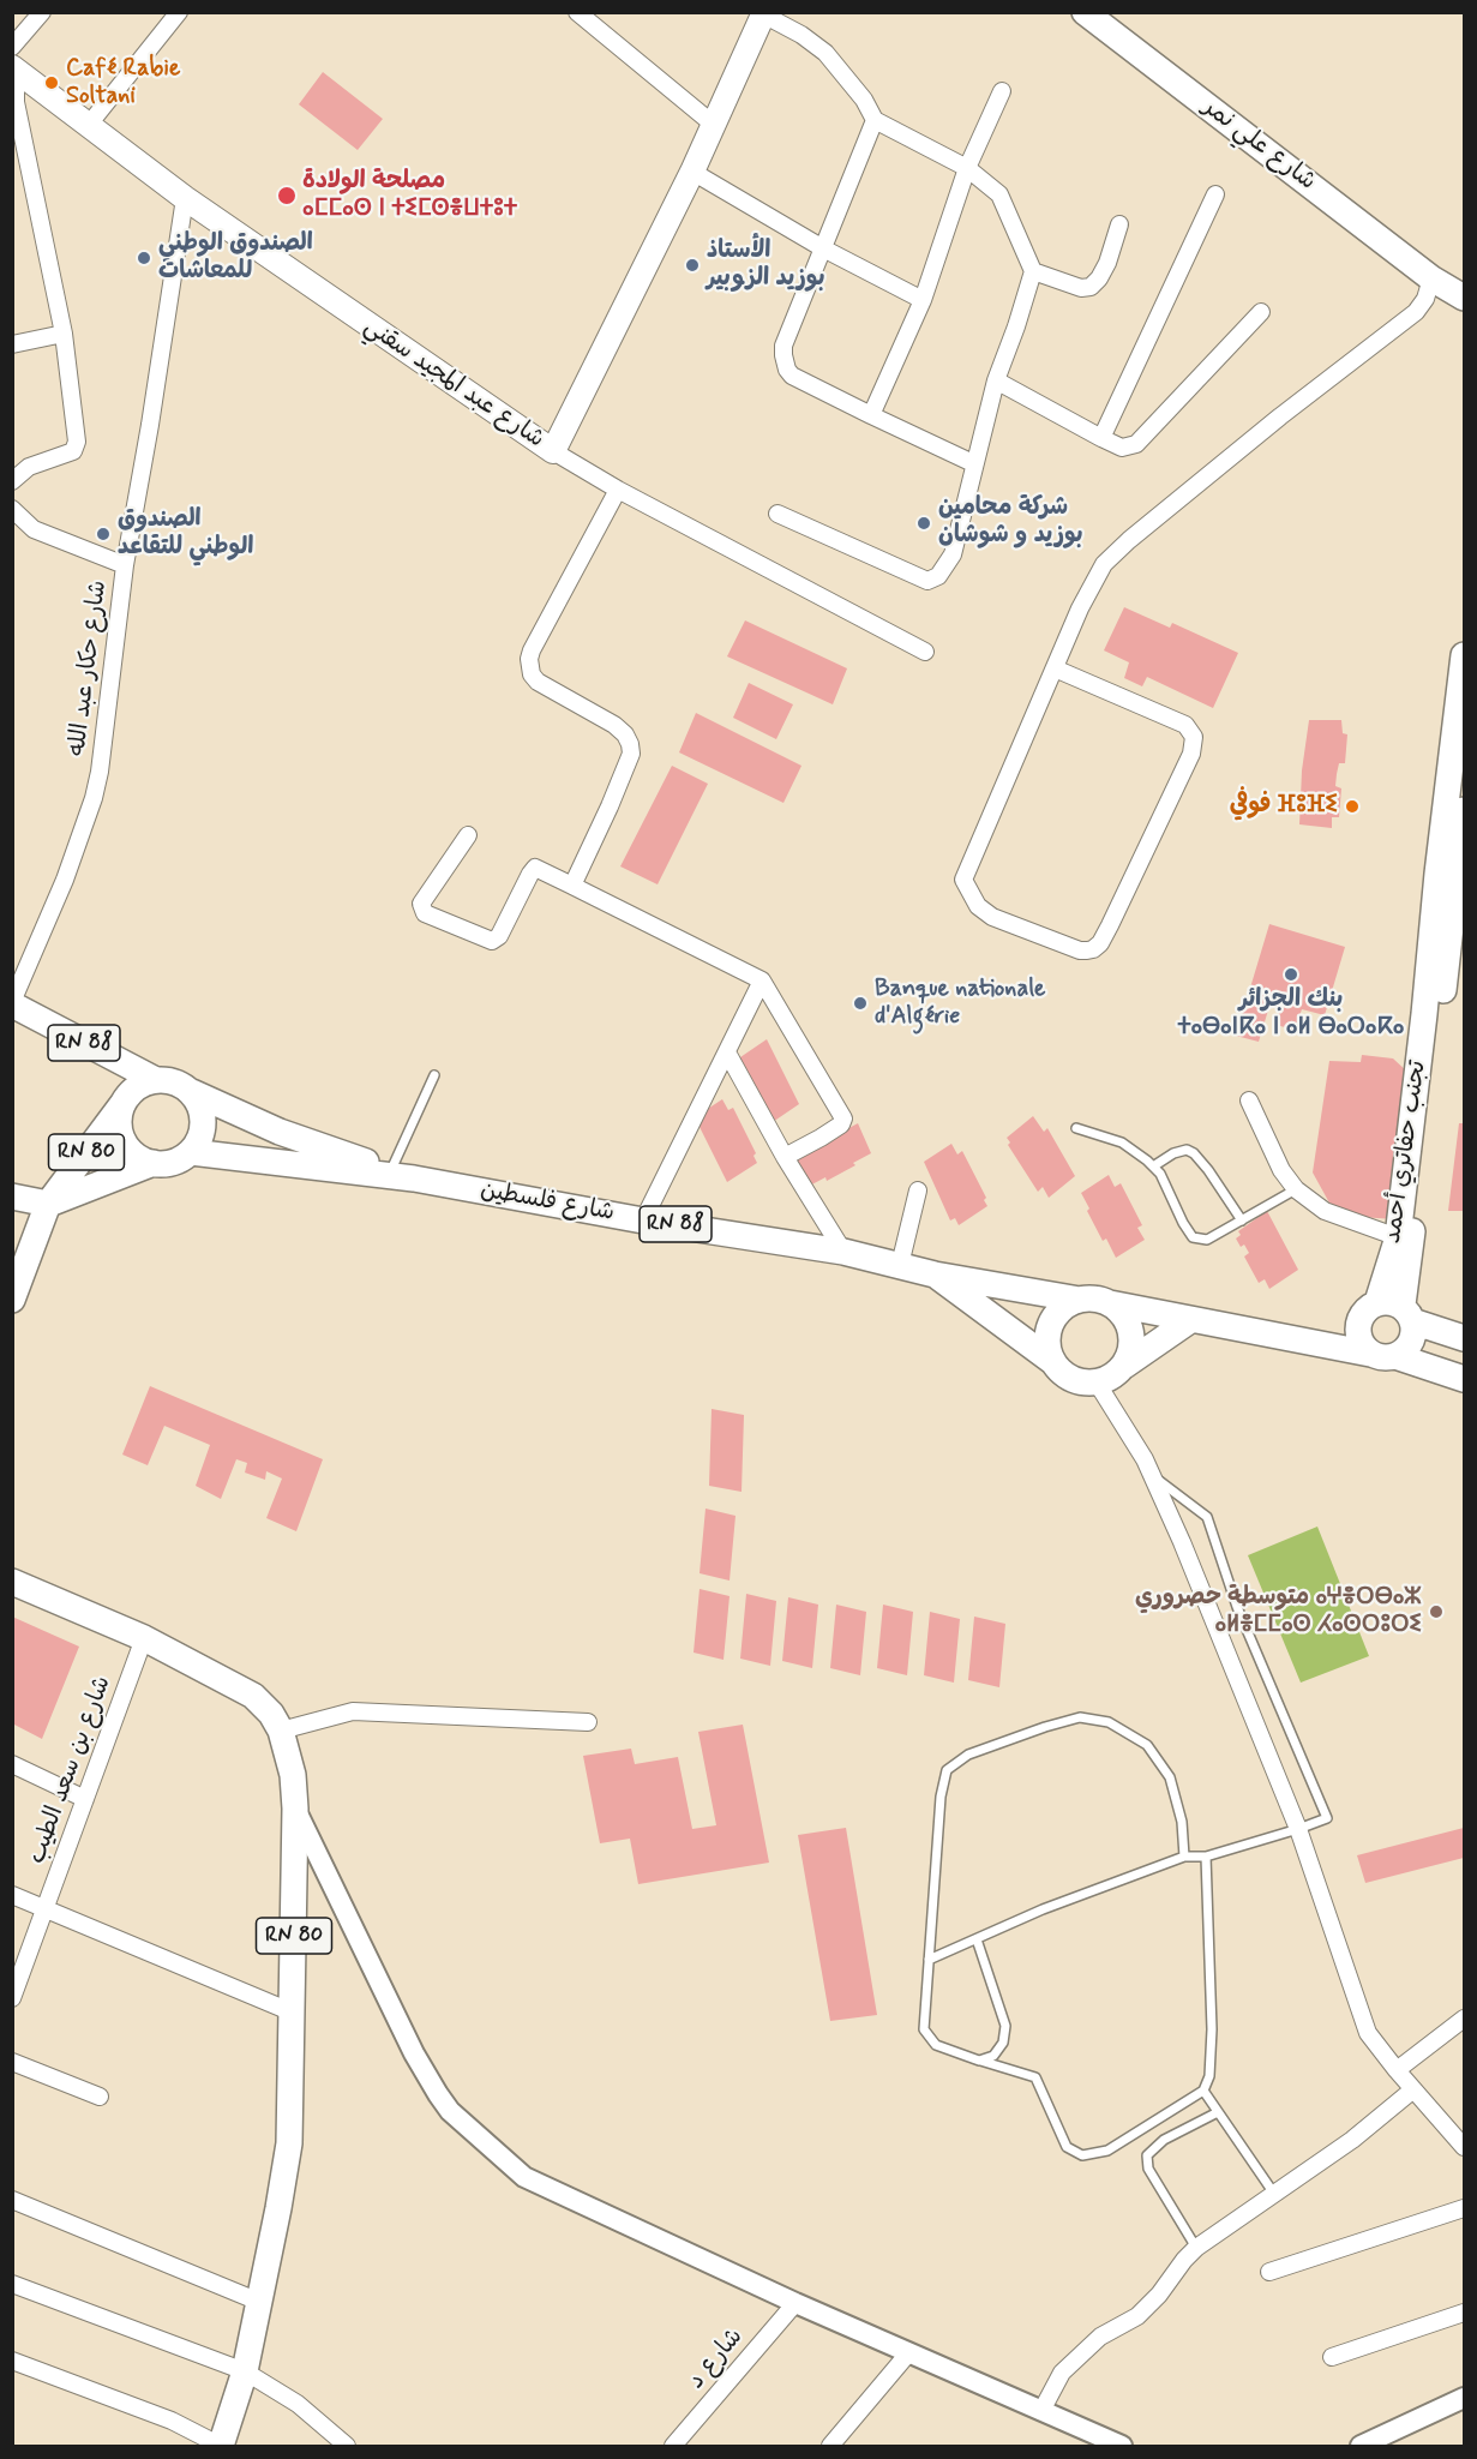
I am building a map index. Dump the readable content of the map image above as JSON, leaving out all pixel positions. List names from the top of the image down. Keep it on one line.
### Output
{"streets":{"main road":["شارع علي نمر","شارع عبد المجيد سقني","RN 88","RN 80","تجنب حفاتري أحمد","شارع فلسطين"],"street":["شارع حكار عبد الله","شارع بن سعد الطيب","شارع د"]},"crossings":[["شارع عبد المجيد سقني","شارع حكار عبد الله"],["شارع حكار عبد الله","RN 88"],["RN 88","RN 80"],["RN 88","شارع فلسطين"],["RN 80","شارع فلسطين"],["RN 80","شارع بن سعد الطيب"]],"places":["Café Rabie Soltani","مصلحة الولادة ⴰⵎⵎⴰⵙ ⵏ ⵜⵉⵎⵙⴻⵡⵜⵓⵜ","الصندوق الوطني للمعاشات","الأستاذ بوزيد الزوبير","شركة محامين بوزيد و شوشان","الصندوق الوطني للتقاعد","فوفي ⴼⵓⴼⵉ","بنك الجزائر ⵜⴰⴱⴰⵏⴽⴰ ⵏ ⴰⵍ ⴱⴰⵔⴰⴽⴰ","Banque nationale d'Algérie","متوسطة حصروري ⴰⵖⴻⵔⴱⴰⵣ ⴰⵍⴻⵎⵎⴰⵙ ⵃⴰⵙⵔⵓⵔⵉ"]}
